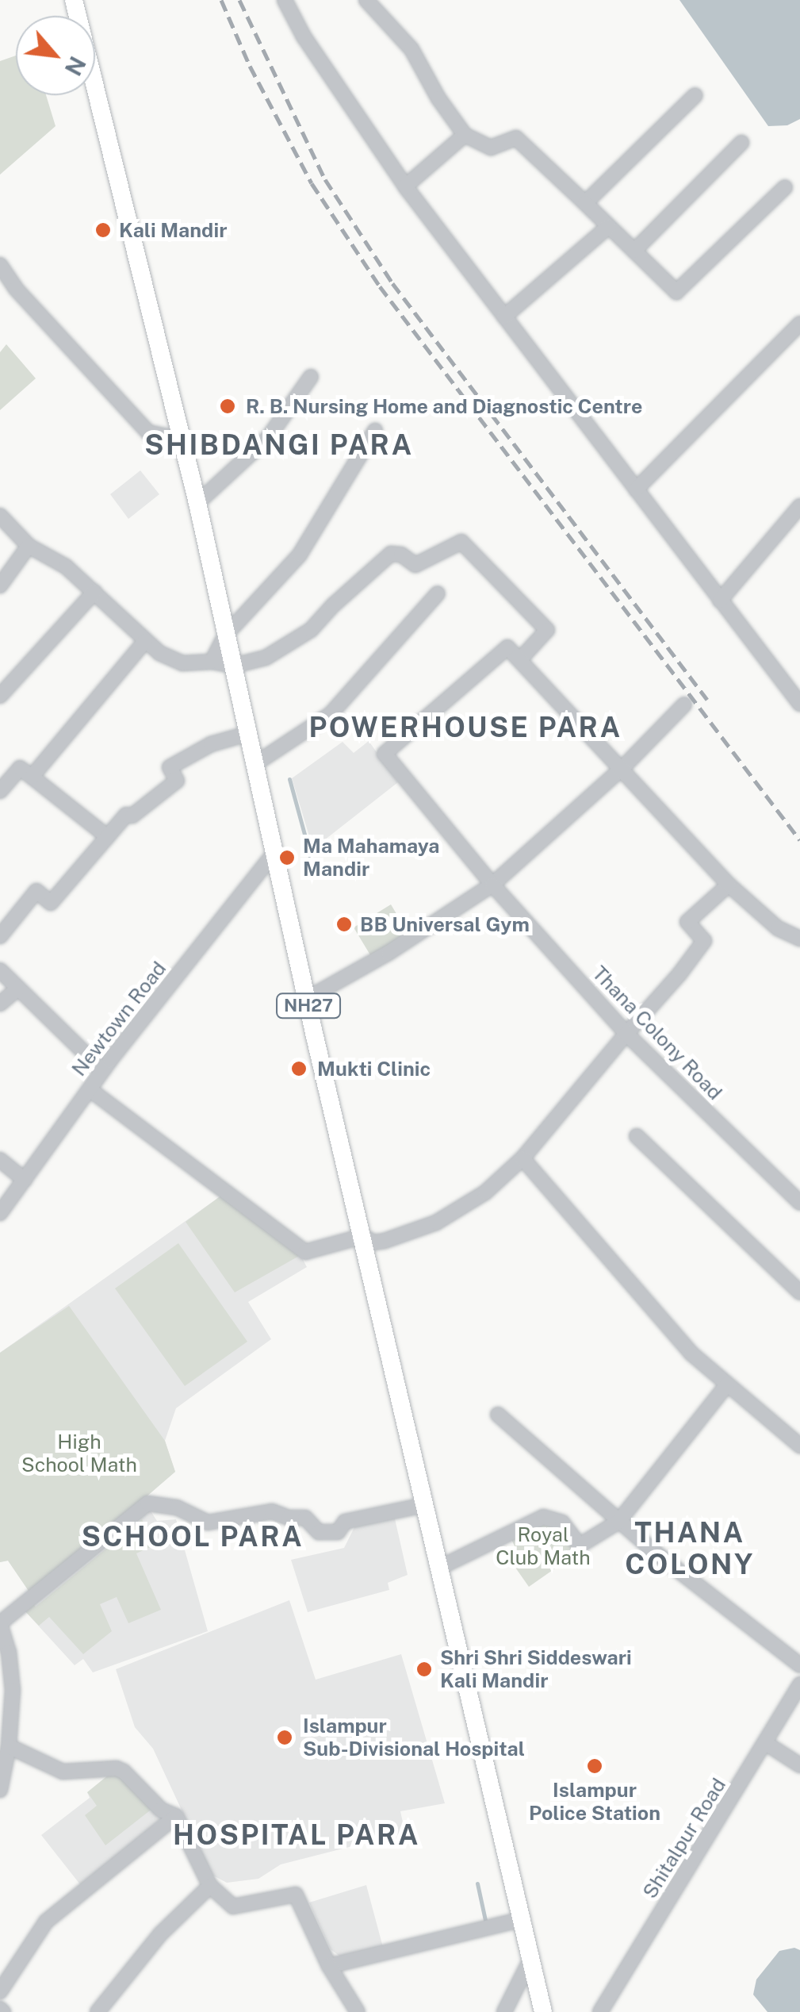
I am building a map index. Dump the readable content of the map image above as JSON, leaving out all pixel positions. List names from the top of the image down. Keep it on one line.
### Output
{"streets":{"main road":["NH27"],"street":["Newtown Road","Thana Colony Road","Shitalpur Road"]},"crossings":[["NH27","Newtown Road"]],"districts":["SHIBDANGI PARA","POWERHOUSE PARA","THANA COLONY","SCHOOL PARA","HOSPITAL PARA"],"parks":["High School Math","Royal Club Math"],"places":["Kali Mandir","R. B. Nursing Home and Diagnostic Centre","Ma Mahamaya Mandir","BB Universal Gym","Mukti Clinic","Shri Shri Siddeswari Kali Mandir","Islampur Sub-Divisional Hospital","Islampur Police Station"],"north":"bottom right"}
